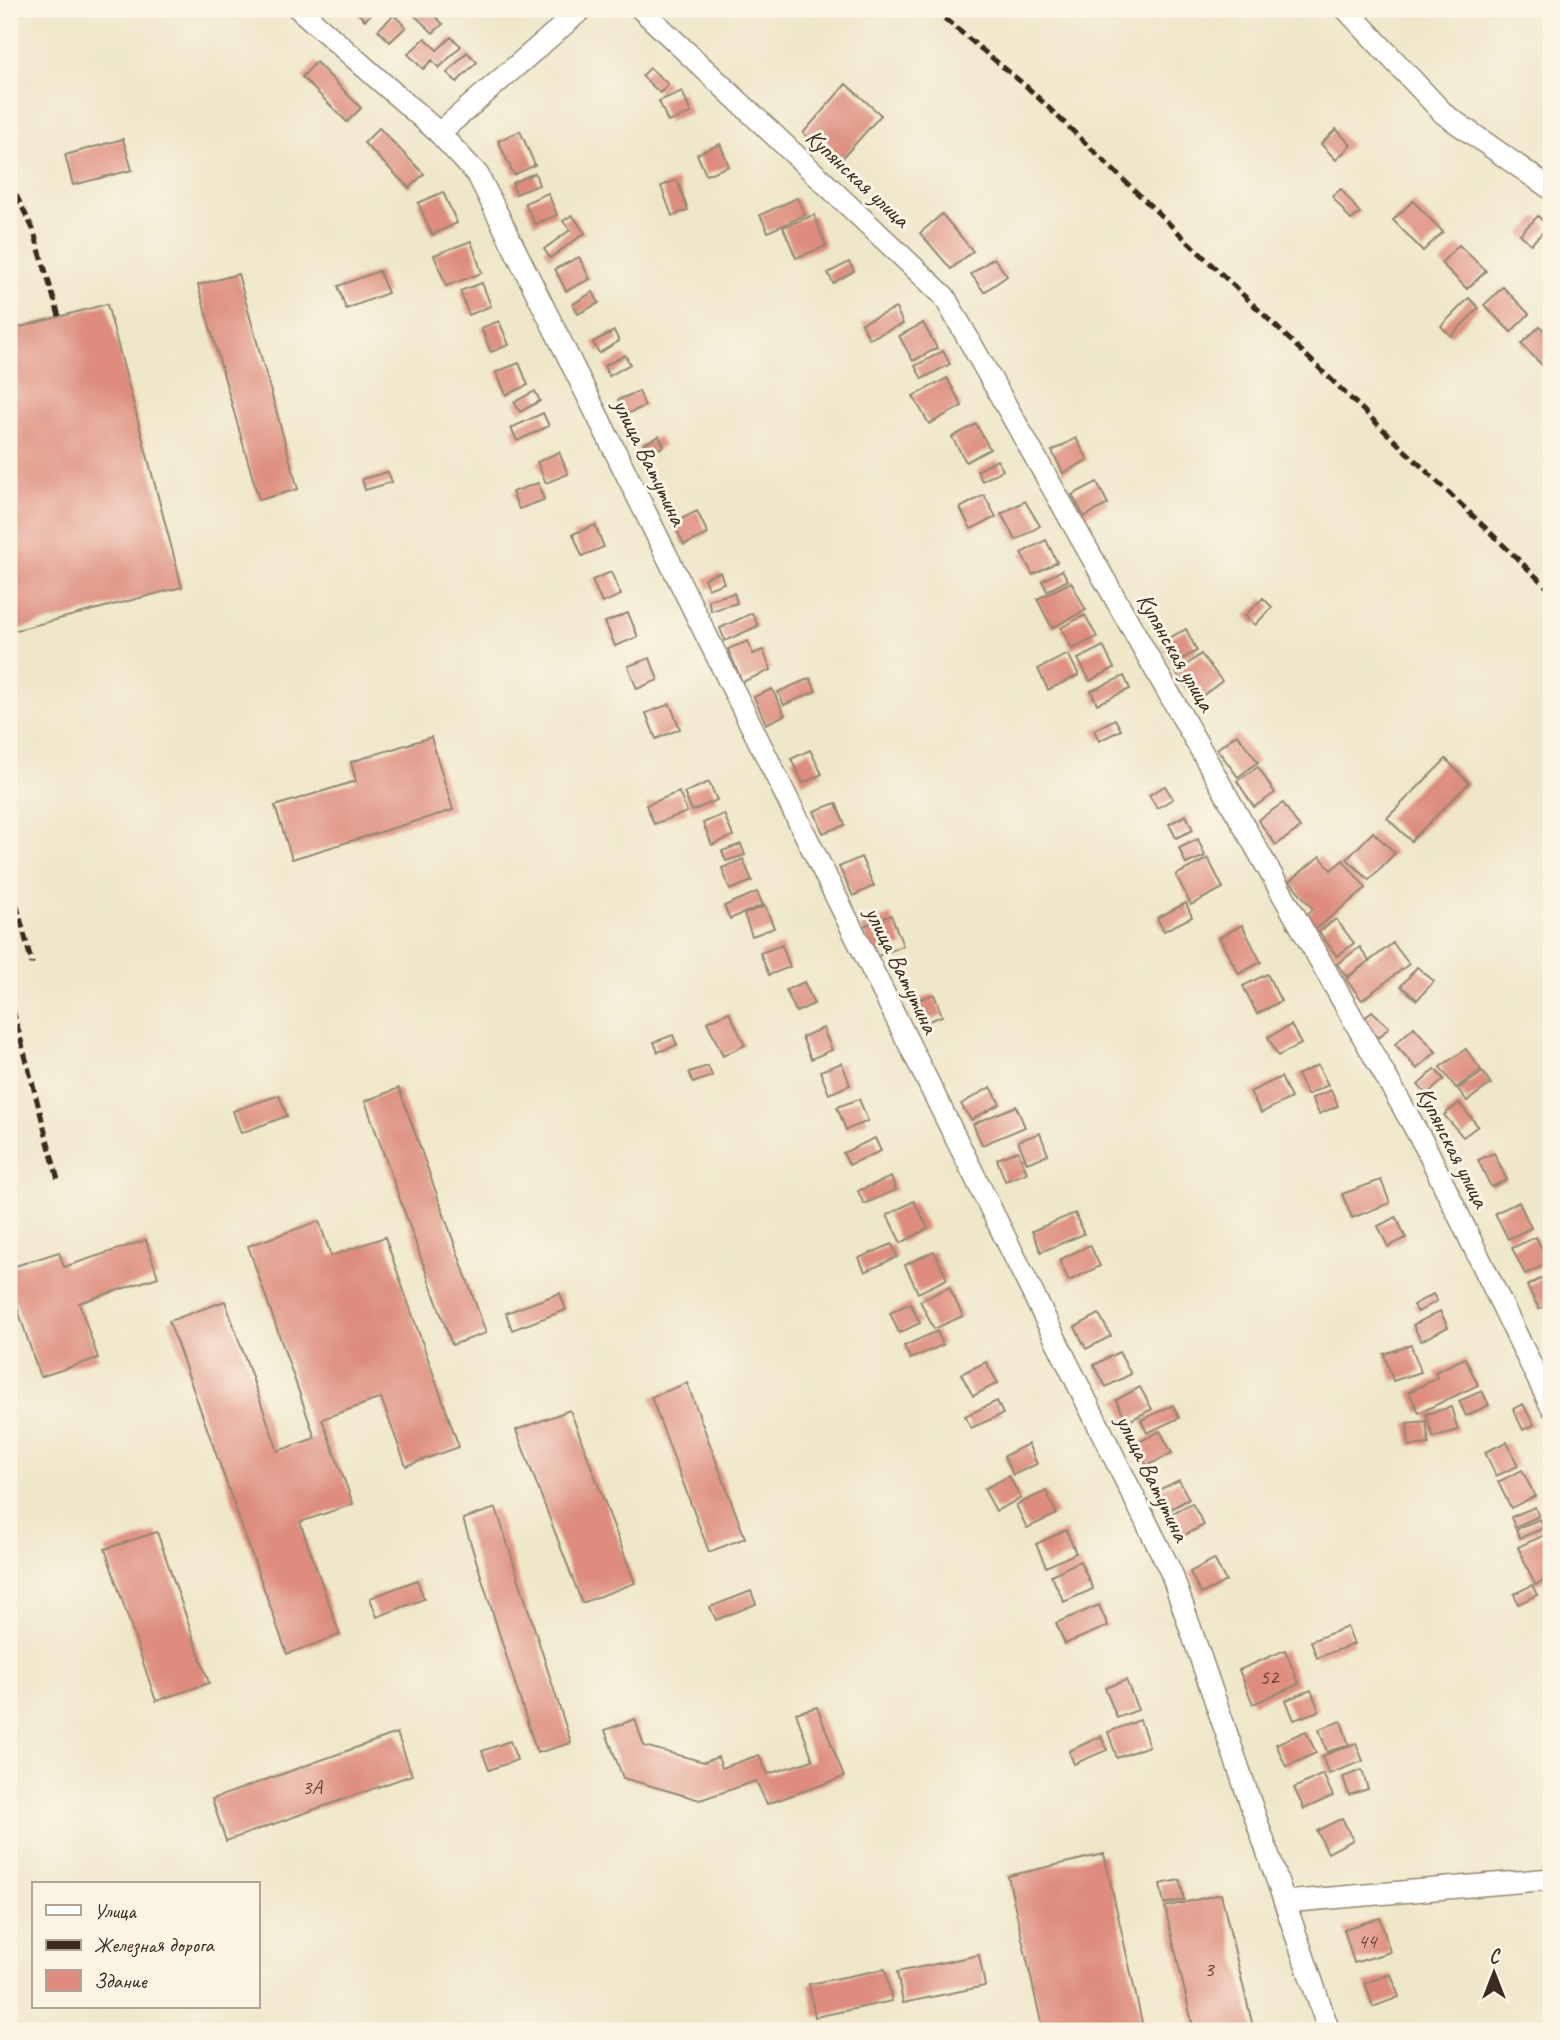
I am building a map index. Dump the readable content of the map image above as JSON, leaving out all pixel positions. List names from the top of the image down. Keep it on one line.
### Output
{"streets":{"street":["Купянская улица","улица Ватутина"]},"house_numbers":["52","3А","44","3"],"legend":["Улица","Железная дорога","Здание"],"north":"top"}
